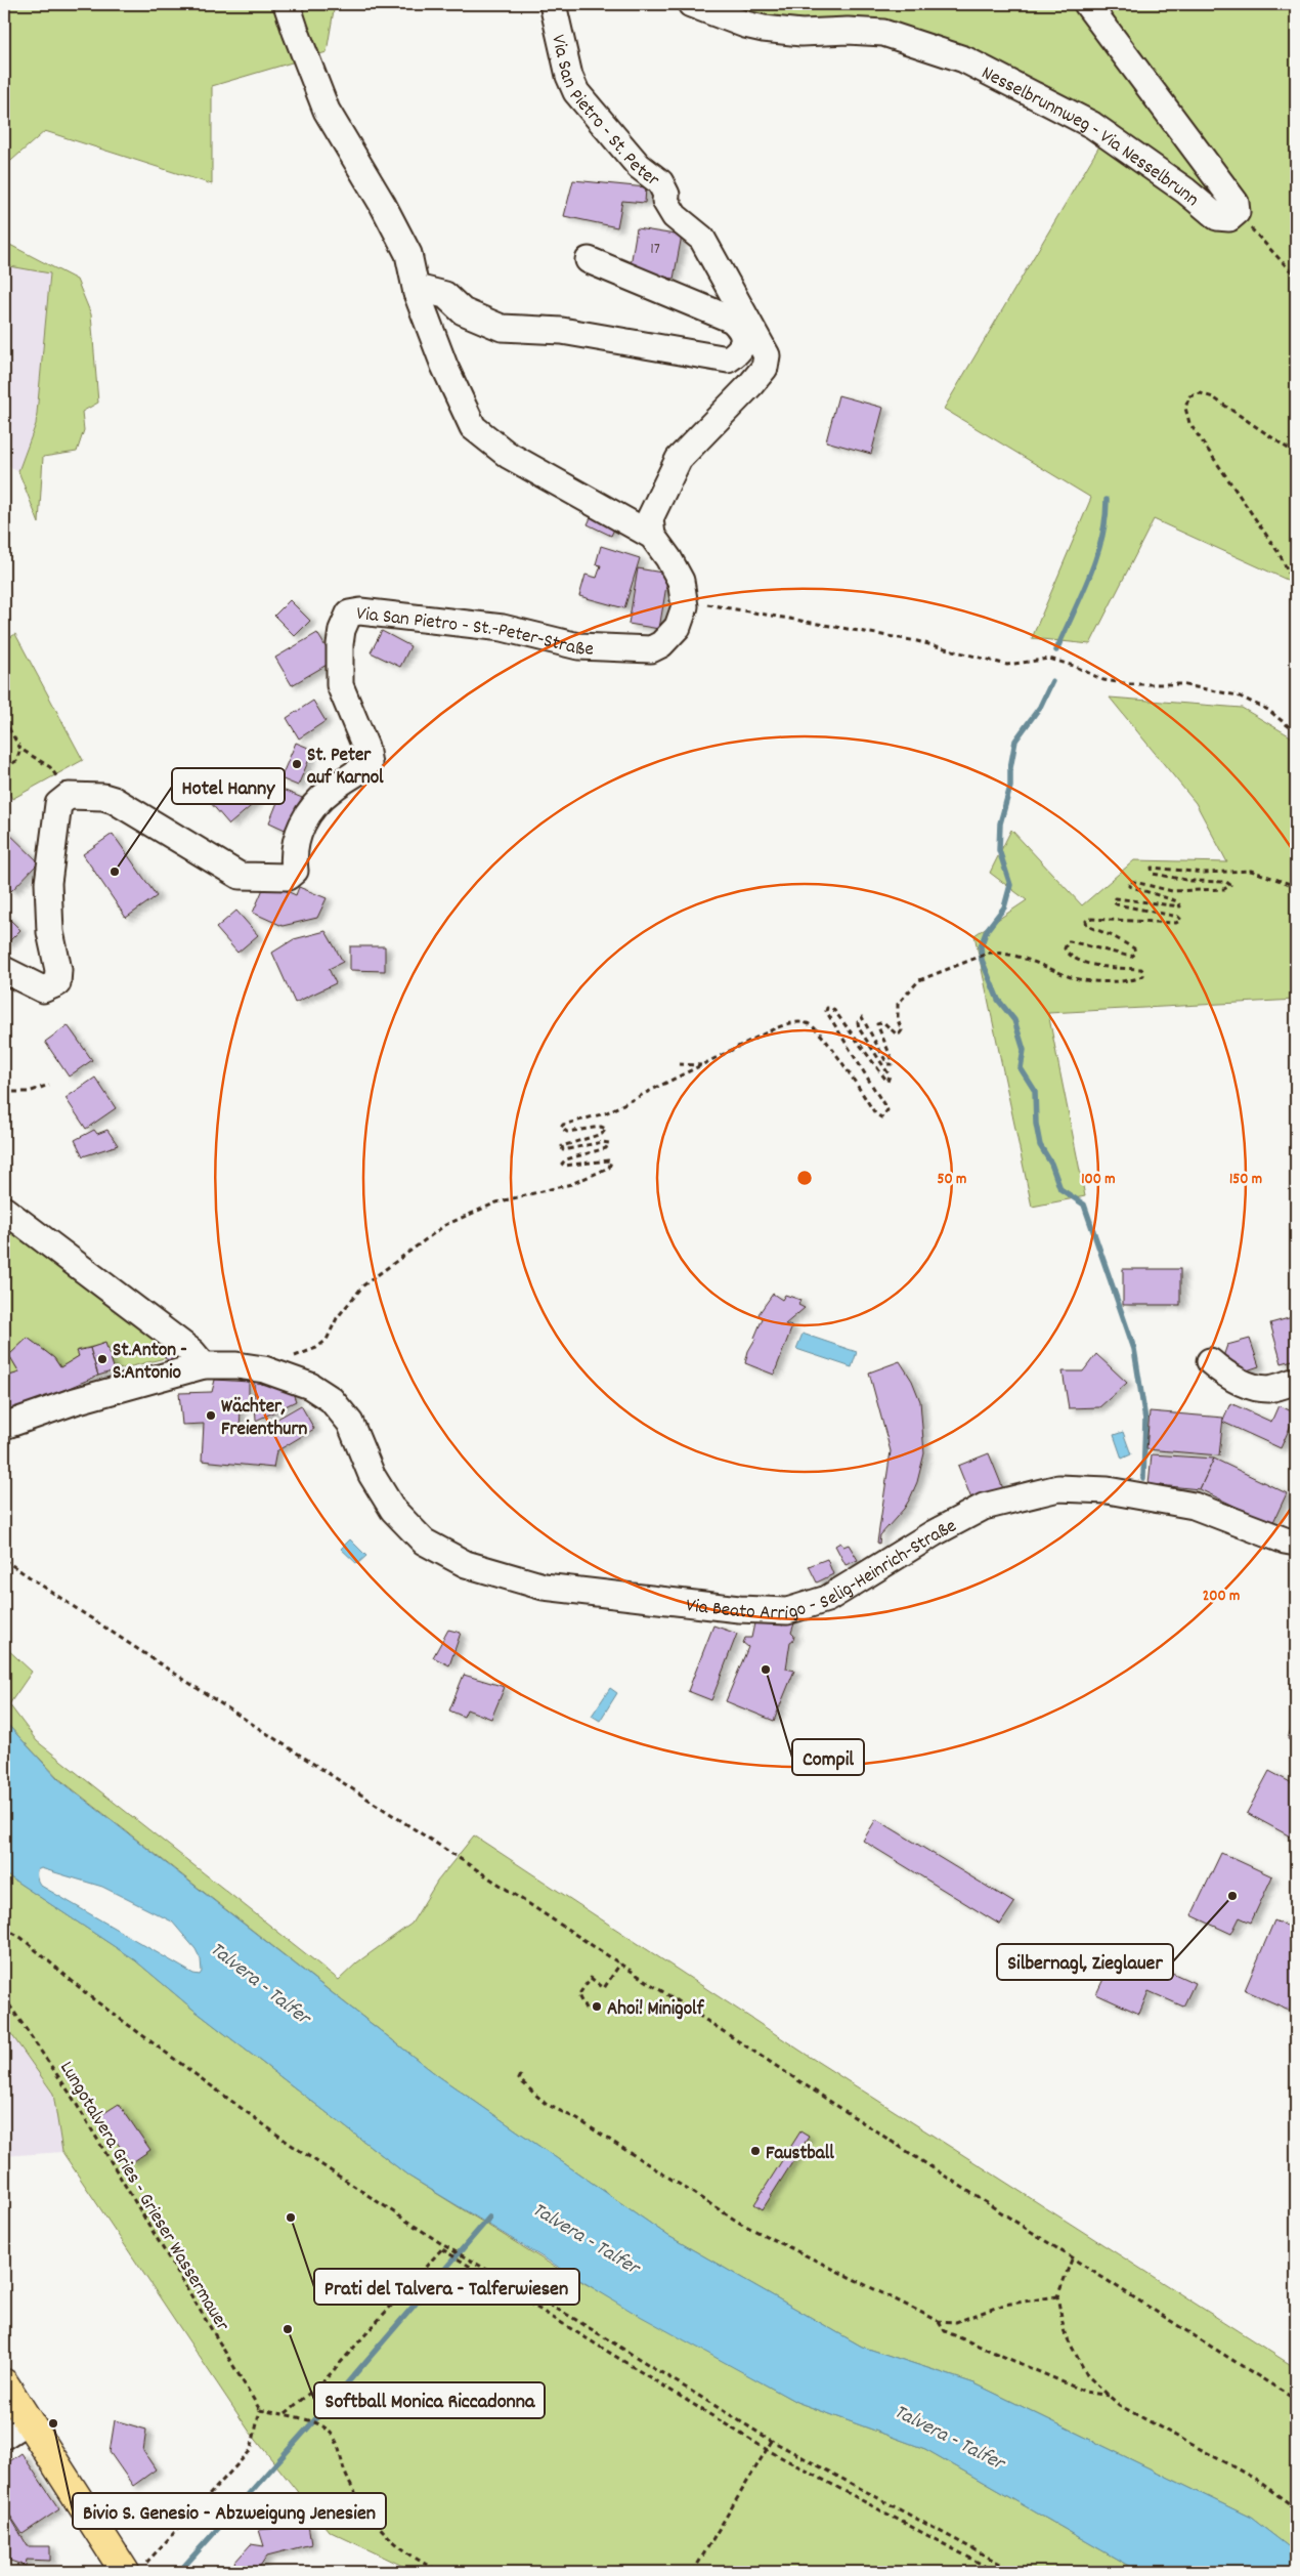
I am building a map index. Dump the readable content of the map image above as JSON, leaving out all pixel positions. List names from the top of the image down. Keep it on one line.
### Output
{"streets":{"street":["Via San Pietro - St. Peter","Nesselbrunnweg - Via Nesselbrunn","Via San Pietro - St.-Peter-Straße","Via Beato Arrigo - Selig-Heinrich-Straße"],"path":["Lungotalvera Gries - Grieser Wassermauer"]},"water":["Talvera - Talfer"],"places":["St. Peter auf Karnol","Hotel Hanny","St.Anton - S.Antonio","Wächter, Freienthurn","Compil","Silbernagl, Zieglauer","Ahoi! Minigolf","Faustball","Prati del Talvera - Talferwiesen","Softball Monica Riccadonna","Bivio S. Genesio - Abzweigung Jenesien"],"house_numbers":["17"],"rings":["50 m","100 m","150 m","200 m"]}
